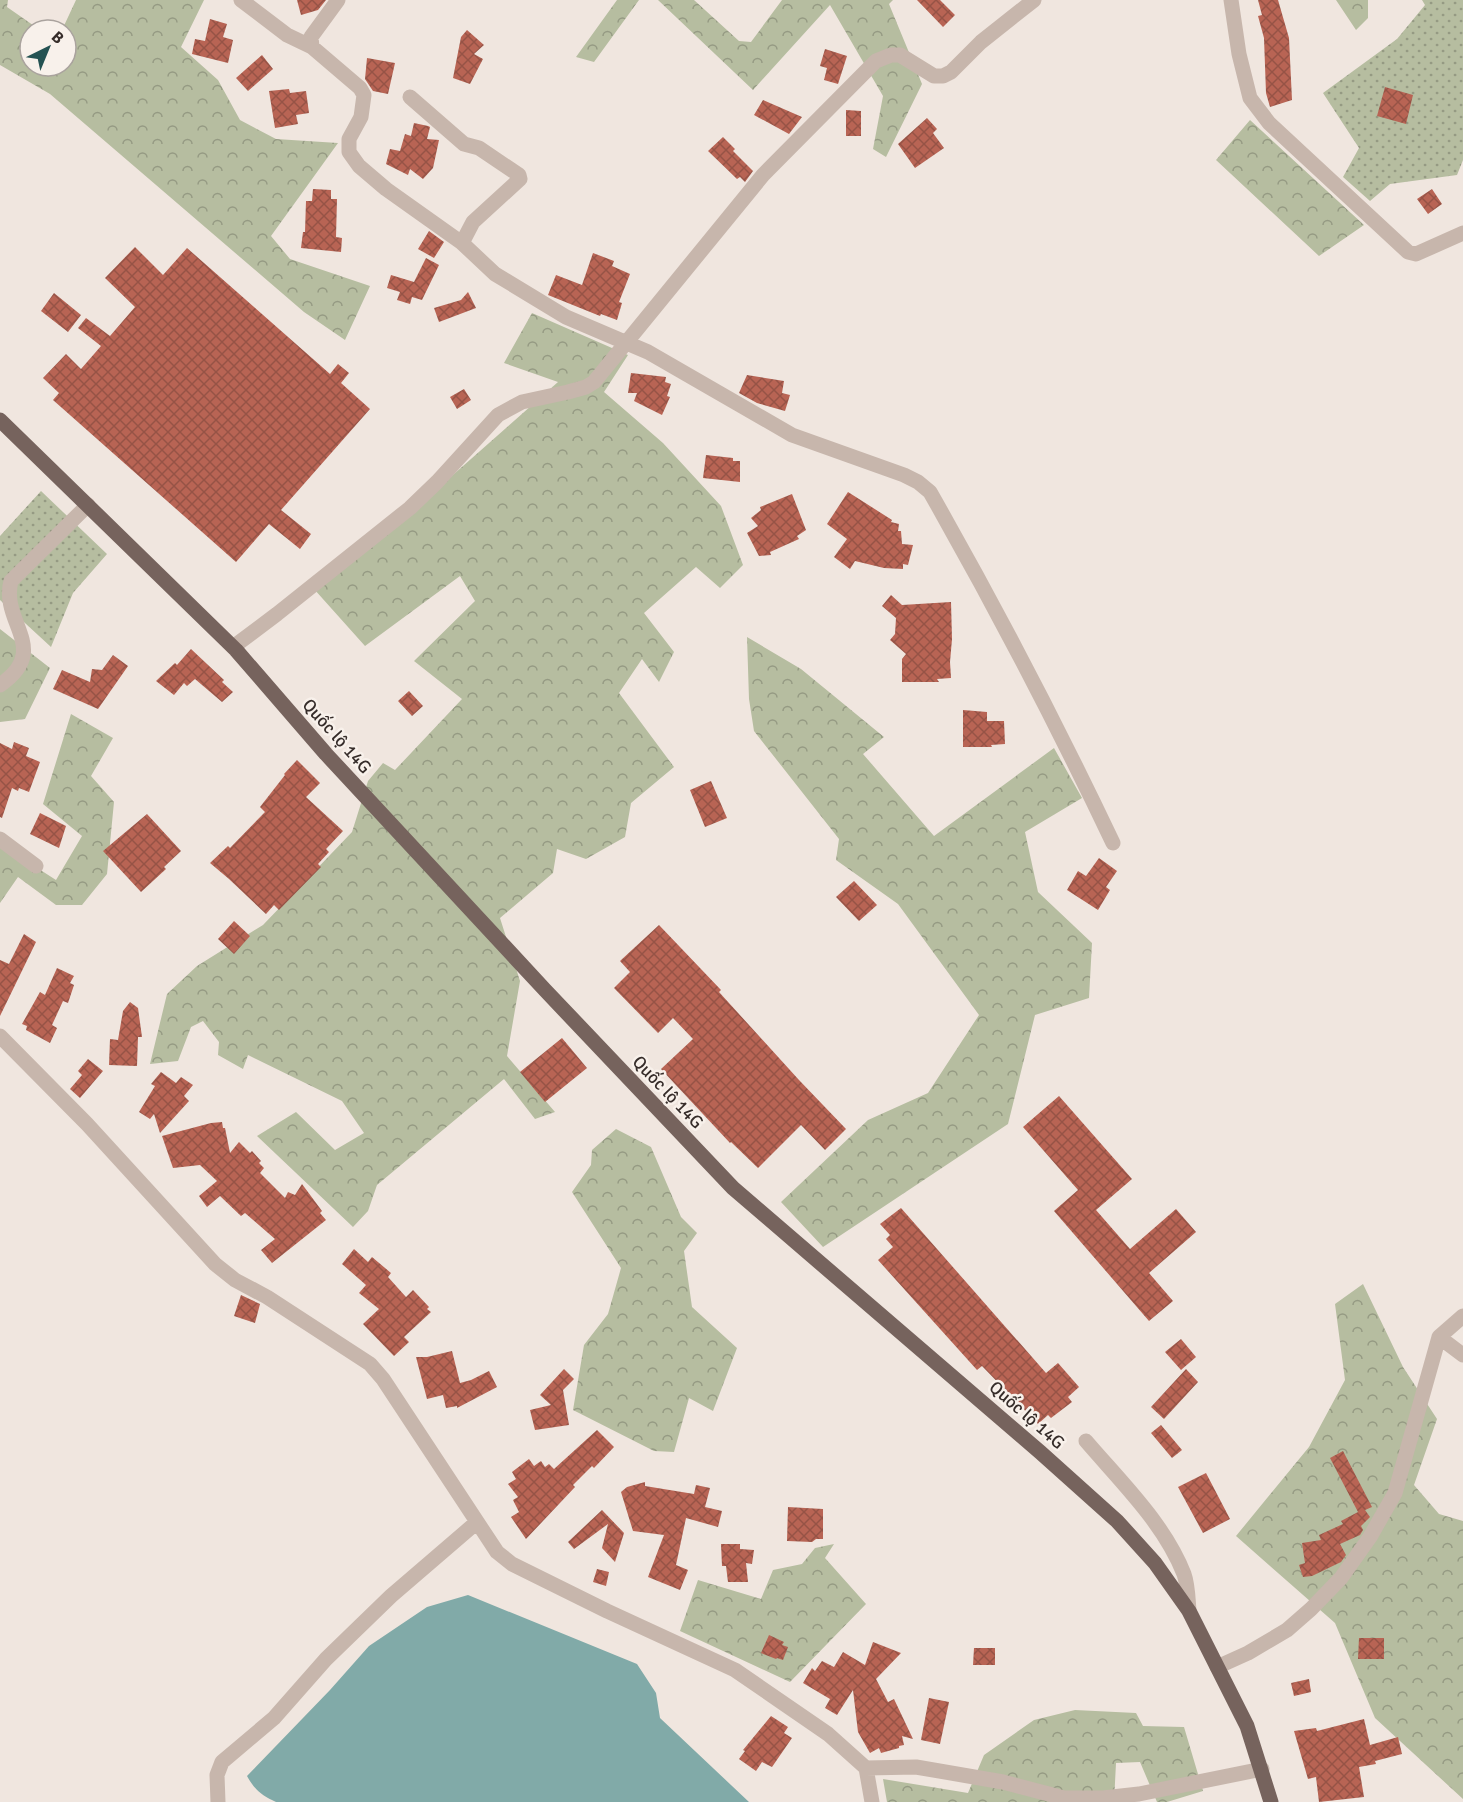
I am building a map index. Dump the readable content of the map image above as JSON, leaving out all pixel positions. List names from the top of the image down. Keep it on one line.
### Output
{"streets":{"main road":["Quốc lộ 14G"]},"north":"top right"}
